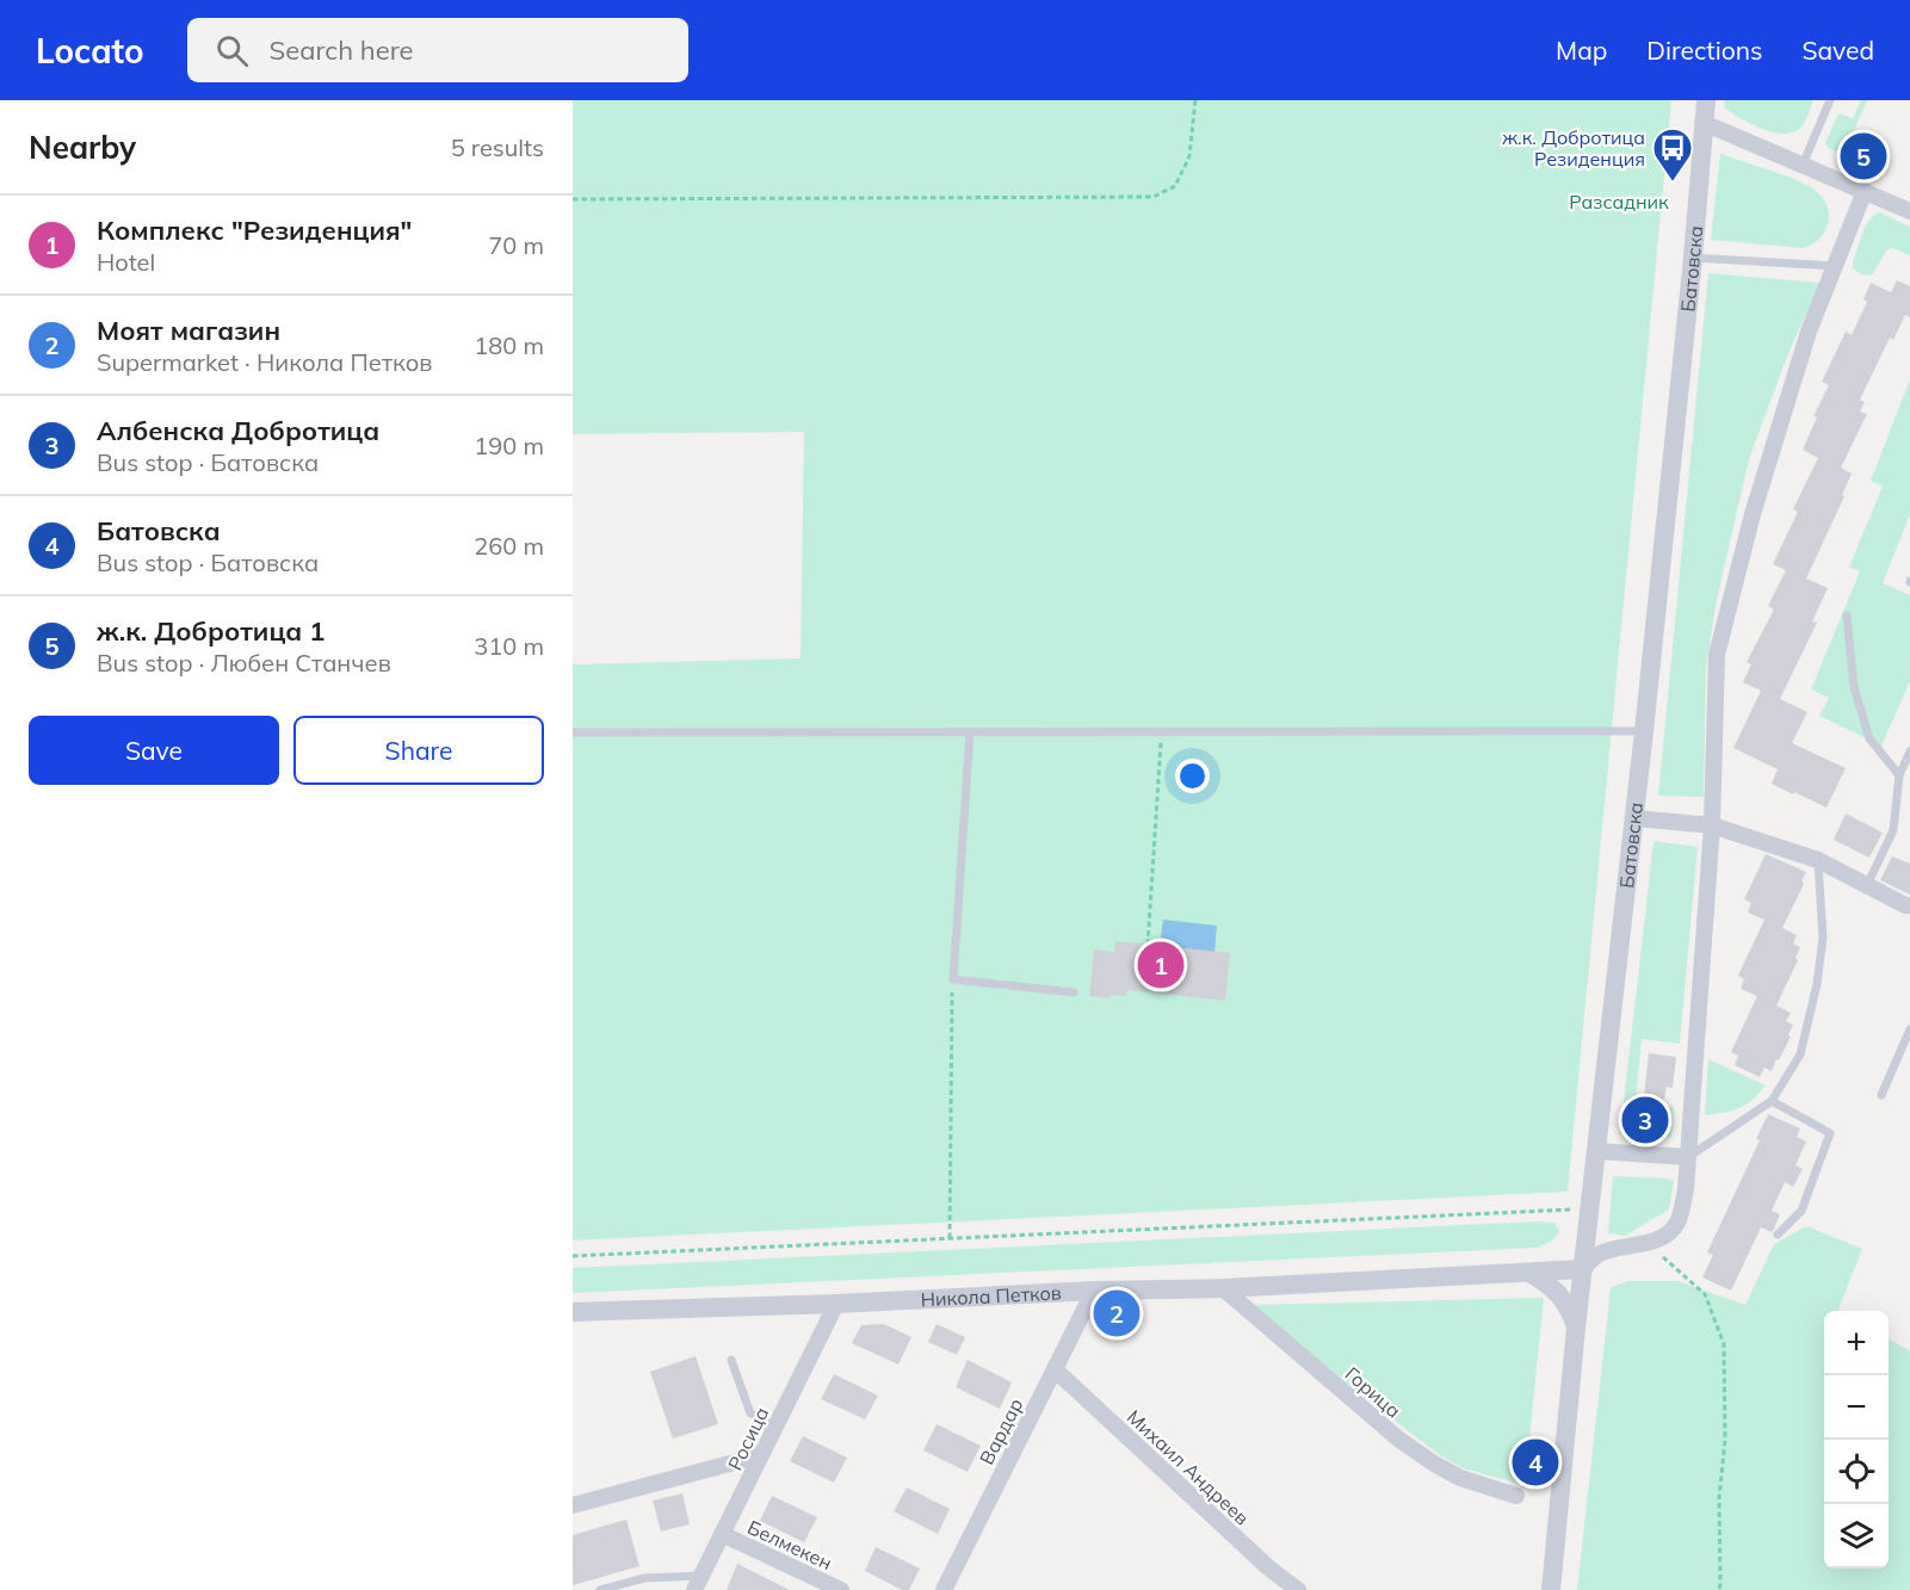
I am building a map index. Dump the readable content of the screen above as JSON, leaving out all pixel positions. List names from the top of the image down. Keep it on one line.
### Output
{"streets":{"street":["Батовска","Никола Петков","Горица","Вардар","Росица","Михаил Андреев","Белмекен"]},"crossings":[["Батовска","Никола Петков"],["Никола Петков","Горица"],["Никола Петков","Вардар"],["Никола Петков","Росица"],["Вардар","Михаил Андреев"],["Росица","Белмекен"]],"parks":["Разсадник"],"places":{"bus stop":["ж.к. Добротица Резиденция"]},"page":{"header":"Locato","search":"Search here","nav":["Map","Directions","Saved"],"heading":["Nearby","5 results"],"pins":["5","1","3","2","4"],"list":[{"mark":"1","name":"Комплекс \"Резиденция\"","note":"Hotel","value":"70 m"},{"mark":"2","name":"Моят магазин","note":"Supermarket · Никола Петков","value":"180 m"},{"mark":"3","name":"Албенска Добротица","note":"Bus stop · Батовска","value":"190 m"},{"mark":"4","name":"Батовска","note":"Bus stop · Батовска","value":"260 m"},{"mark":"5","name":"ж.к. Добротица 1","note":"Bus stop · Любен Станчев","value":"310 m"}],"buttons":["Save","Share"],"map_buttons":["+","−"]}}
